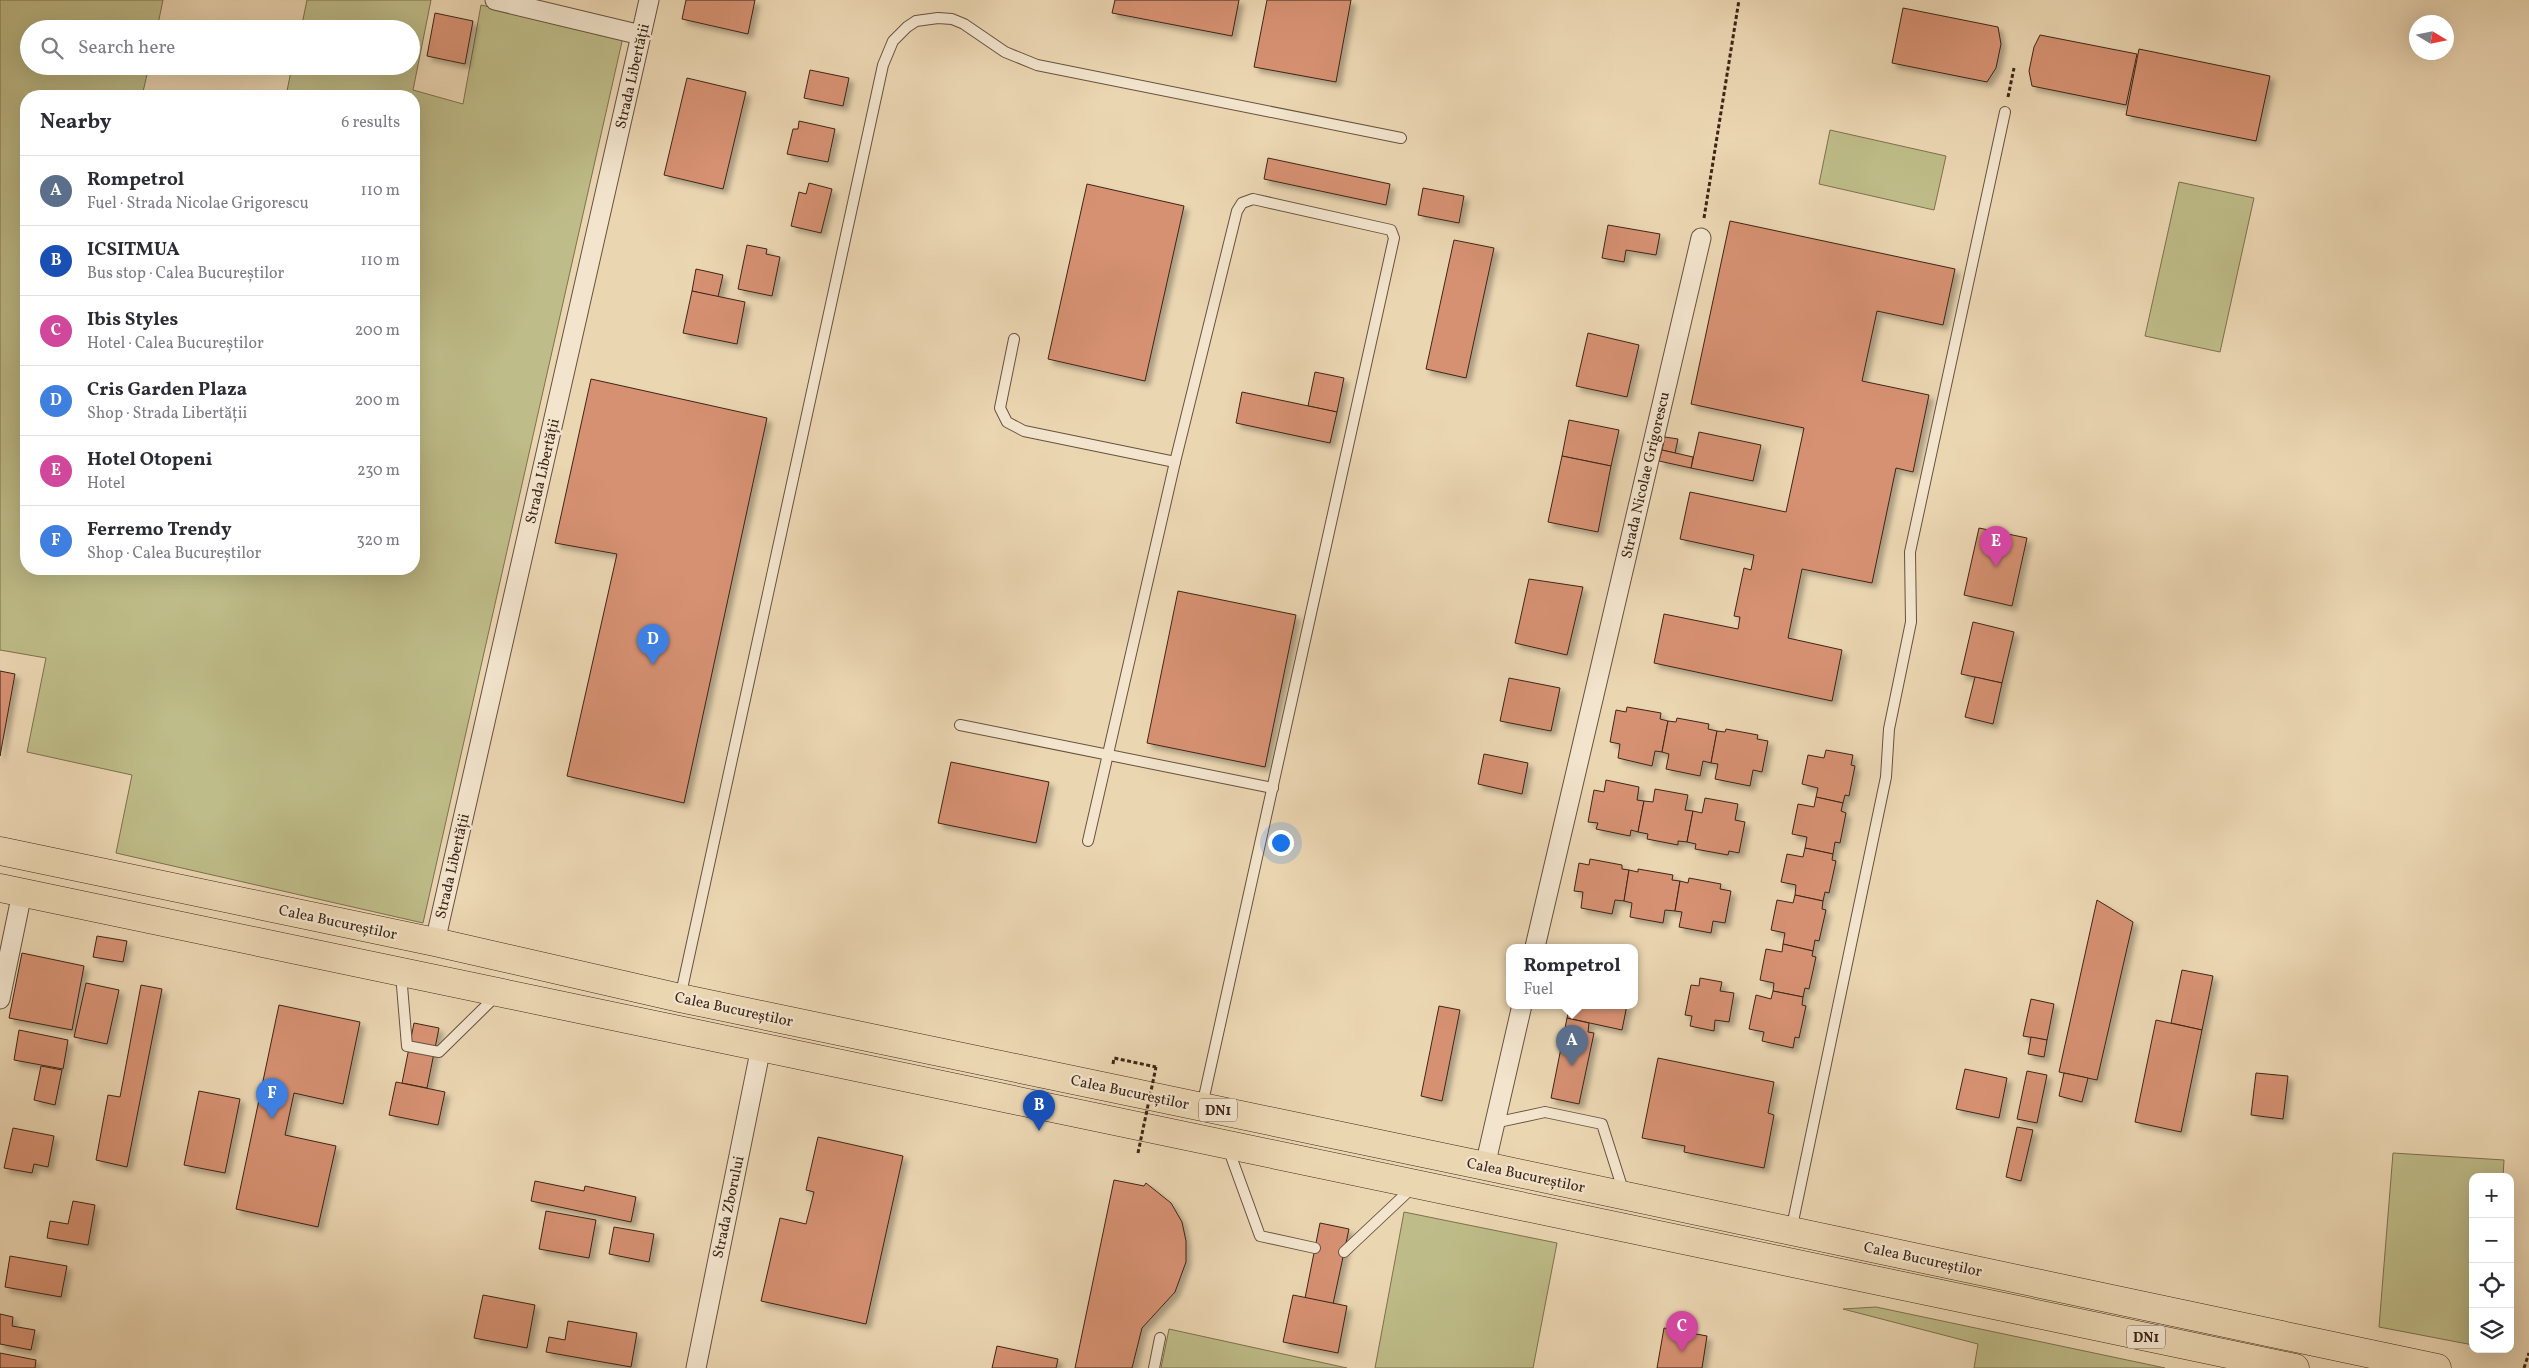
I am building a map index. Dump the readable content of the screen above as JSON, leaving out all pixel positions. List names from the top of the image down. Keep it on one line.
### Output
{"streets":{"highway":["Calea Bucureștilor","DN1"],"street":["Strada Libertății","Strada Nicolae Grigorescu","Strada Zborului"]},"crossings":[["Strada Libertății","Calea Bucureștilor"],["Calea Bucureștilor","Strada Zborului"]],"north":"right","page":{"search":"Search here","heading":["Nearby","6 results"],"list":[{"mark":"A","name":"Rompetrol","note":"Fuel · Strada Nicolae Grigorescu","value":"110 m"},{"mark":"B","name":"ICSITMUA","note":"Bus stop · Calea Bucureștilor","value":"110 m"},{"mark":"C","name":"Ibis Styles","note":"Hotel · Calea Bucureștilor","value":"200 m"},{"mark":"D","name":"Cris Garden Plaza","note":"Shop · Strada Libertății","value":"200 m"},{"mark":"E","name":"Hotel Otopeni","note":"Hotel","value":"230 m"},{"mark":"F","name":"Ferremo Trendy","note":"Shop · Calea Bucureștilor","value":"320 m"}],"pins":["E","D","A","F","B","C"],"popup":["Rompetrol","Fuel"],"map_buttons":["+","−"]}}
